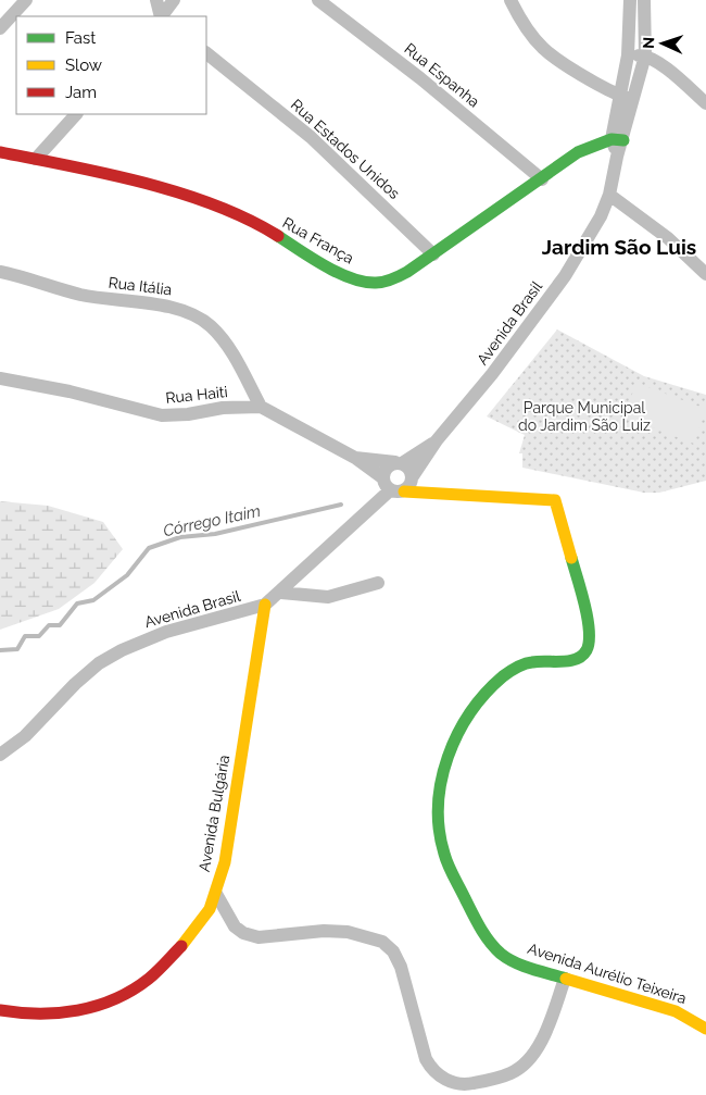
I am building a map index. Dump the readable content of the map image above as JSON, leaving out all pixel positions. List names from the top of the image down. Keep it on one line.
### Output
{"streets":{"street":["Rua Espanha","Rua Estados Unidos","Rua França","Rua Itália","Avenida Brasil","Rua Haiti","Avenida Bulgária","Avenida Aurélio Teixeira"]},"crossings":[["Rua Espanha","Rua França"],["Rua Estados Unidos","Rua França"],["Rua França","Avenida Brasil"],["Rua Itália","Rua Haiti"],["Avenida Brasil","Avenida Bulgária"],["Avenida Brasil","Avenida Aurélio Teixeira"]],"districts":["Jardim São Luis"],"water":["Córrego Itaim"],"parks":["Parque Municipal do Jardim São Luiz"],"legend":["Fast","Slow","Jam"],"north":"left"}
